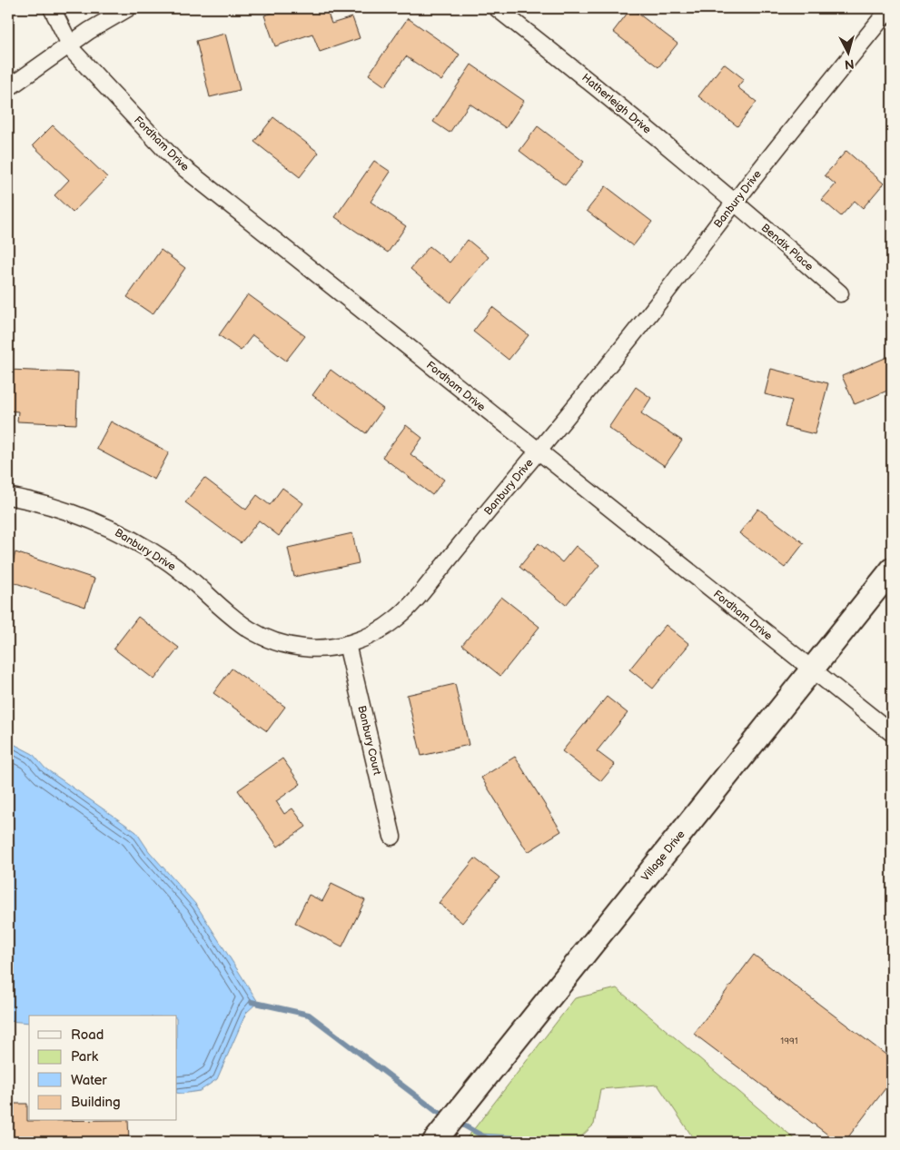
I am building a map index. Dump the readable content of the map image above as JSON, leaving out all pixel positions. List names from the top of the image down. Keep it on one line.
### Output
{"streets":{"main road":["Village Drive"],"street":["Hatherleigh Drive","Fordham Drive","Banbury Drive","Bendix Place","Banbury Court"]},"crossings":[["Hatherleigh Drive","Banbury Drive"],["Hatherleigh Drive","Bendix Place"],["Fordham Drive","Banbury Drive"],["Fordham Drive","Village Drive"],["Banbury Drive","Bendix Place"],["Banbury Drive","Banbury Court"]],"house_numbers":["1991"],"legend":["Road","Park","Water","Building"],"north":"bottom"}
